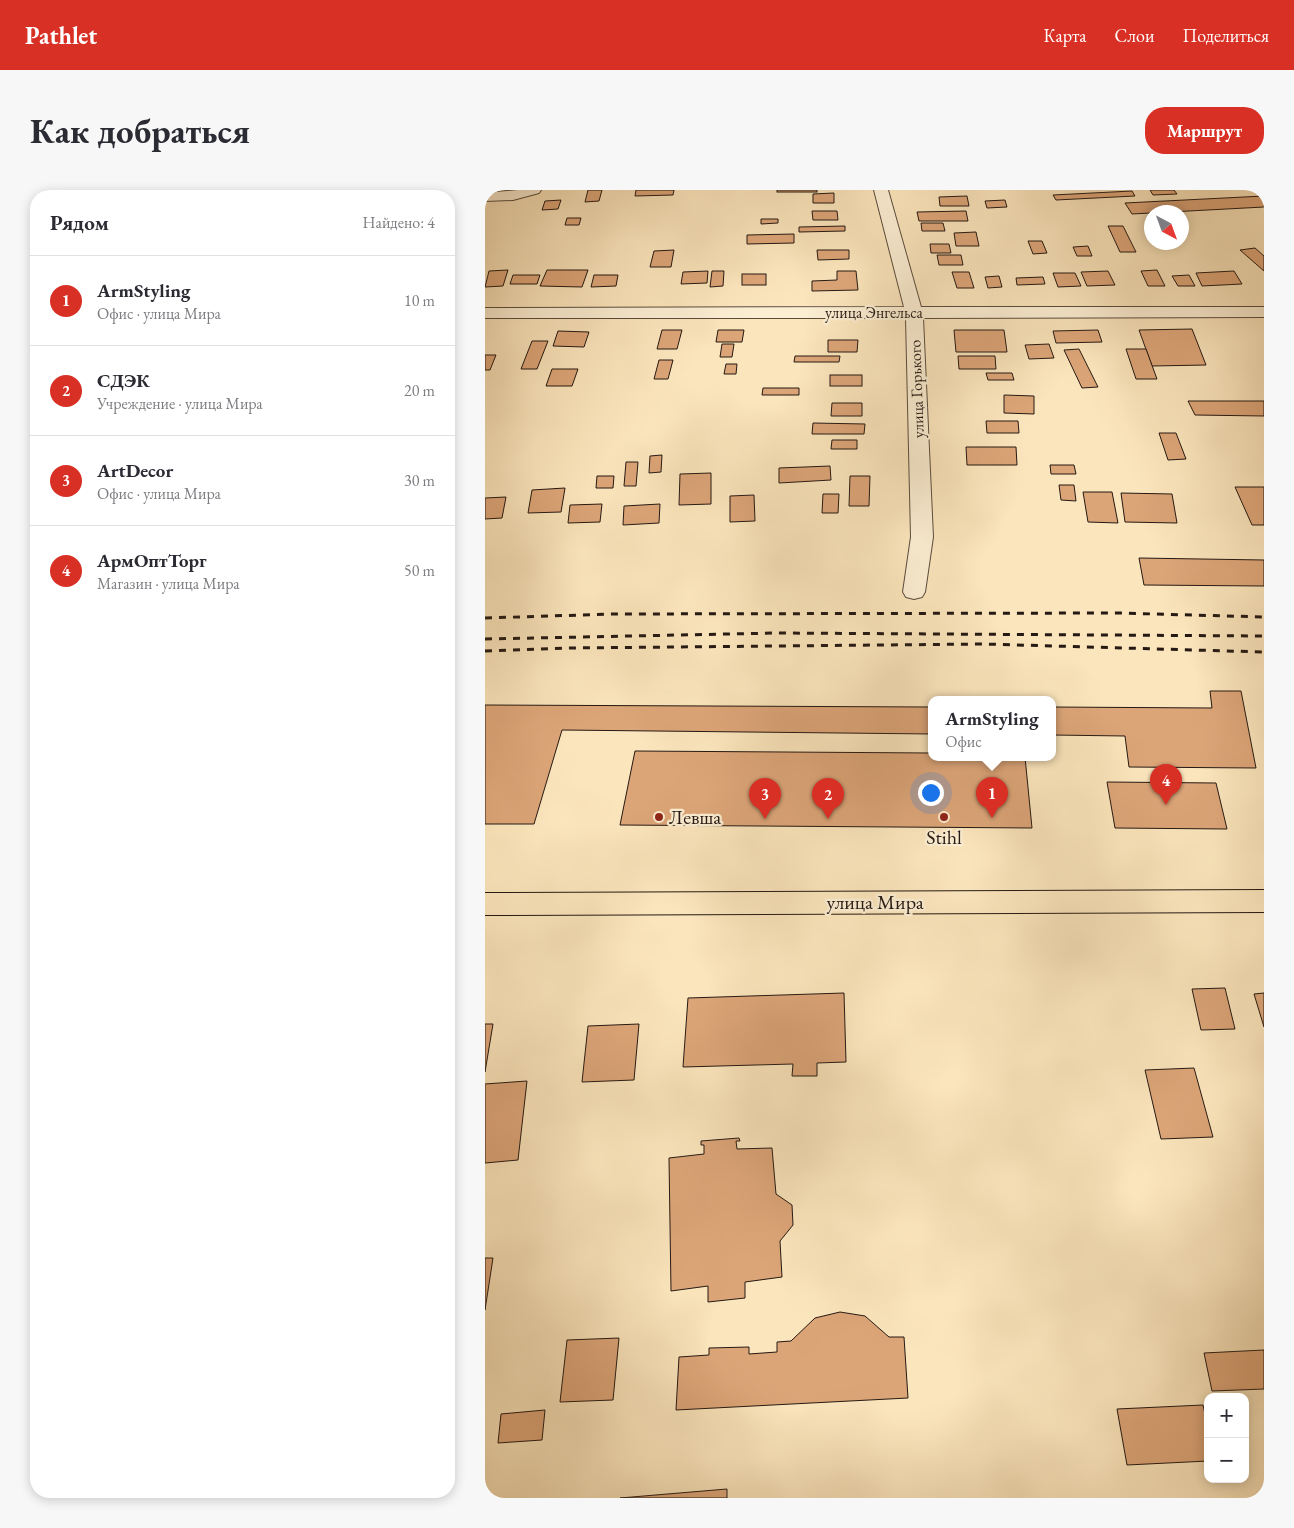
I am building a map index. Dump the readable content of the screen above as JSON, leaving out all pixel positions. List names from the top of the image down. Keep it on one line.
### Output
{"streets":{"main road":["улица Мира"],"street":["улица Энгельса","улица Горького"]},"crossings":[["улица Энгельса","улица Горького"]],"places":["Левша","Stihl"],"north":"bottom right","page":{"header":"Pathlet","nav":["Карта","Слои","Поделиться"],"buttons":"Маршрут","title":"Как добраться","heading":["Рядом","Найдено: 4"],"list":[{"mark":"1","name":"ArmStyling","note":"Офис · улица Мира","value":"10 m"},{"mark":"2","name":"СДЭК","note":"Учреждение · улица Мира","value":"20 m"},{"mark":"3","name":"ArtDecor","note":"Офис · улица Мира","value":"30 m"},{"mark":"4","name":"АрмОптТорг","note":"Магазин · улица Мира","value":"50 m"}],"popup":["ArmStyling","Офис"],"pins":["4","1","2","3"],"map_buttons":["+","−"]}}
